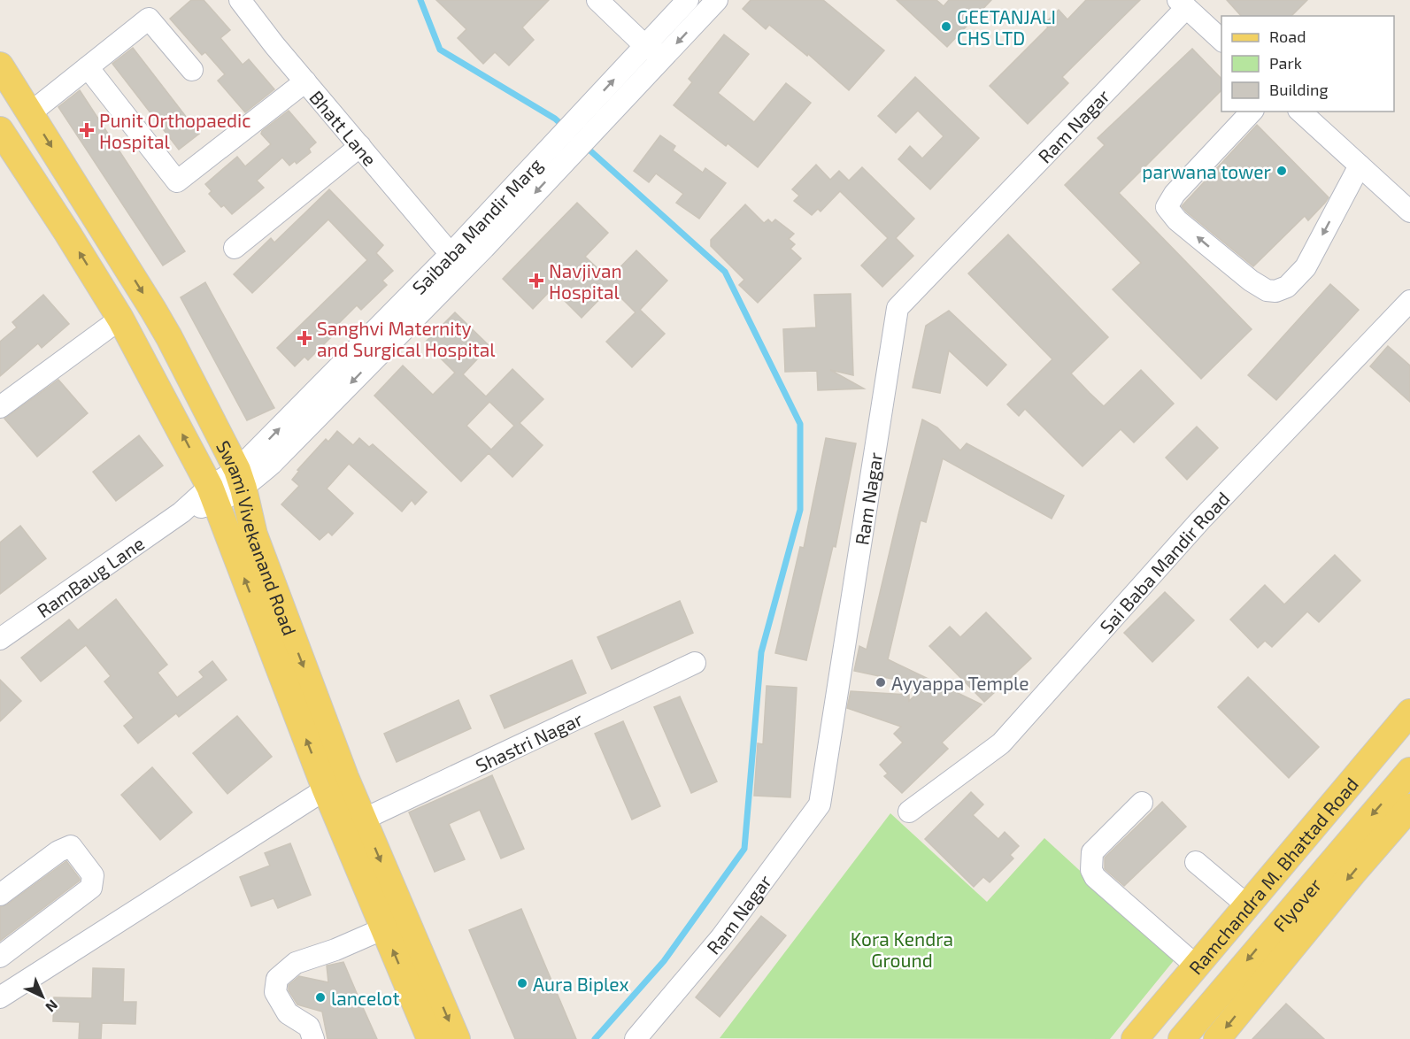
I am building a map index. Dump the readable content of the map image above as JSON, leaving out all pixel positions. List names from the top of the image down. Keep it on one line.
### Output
{"streets":{"main road":["Swami Vivekanand Road","Ramchandra M. Bhattad Road","Flyover"],"street":["Ram Nagar","Bhatt Lane","Saibaba Mandir Marg","Sai Baba Mandir Road","RamBaug Lane","Shastri Nagar"]},"crossings":[["Bhatt Lane","Saibaba Mandir Marg"],["Saibaba Mandir Marg","Swami Vivekanand Road"],["Saibaba Mandir Marg","RamBaug Lane"],["Swami Vivekanand Road","RamBaug Lane"],["Swami Vivekanand Road","Shastri Nagar"]],"parks":["Kora Kendra Ground"],"places":{"other":["GEETANJALI CHS LTD","parwana tower","Ayyappa Temple","Aura Biplex","lancelot"],"health":["Punit Orthopaedic Hospital","Navjivan Hospital","Sanghvi Maternity and Surgical Hospital"]},"legend":["Road","Park","Building"],"north":"bottom right"}
